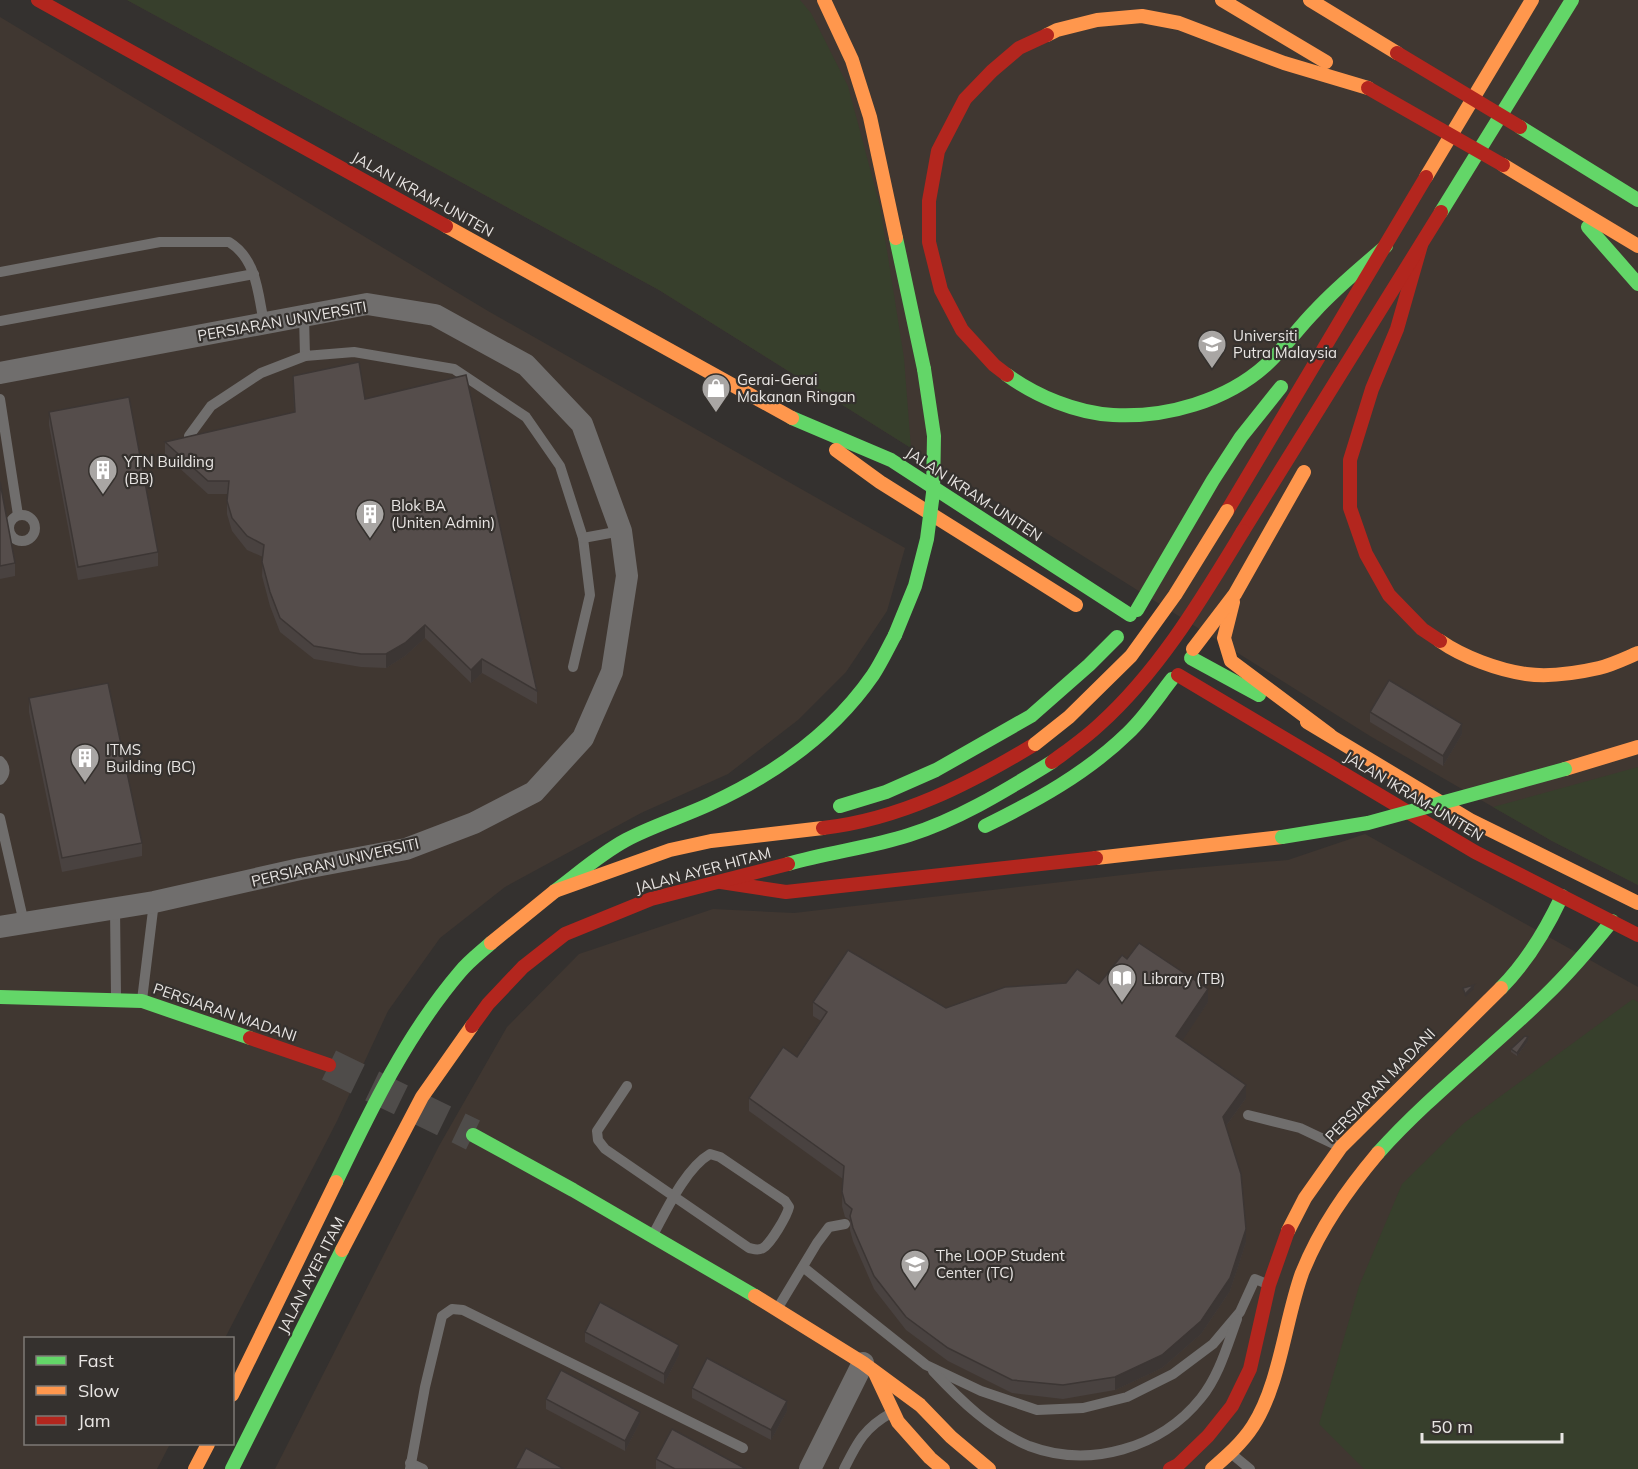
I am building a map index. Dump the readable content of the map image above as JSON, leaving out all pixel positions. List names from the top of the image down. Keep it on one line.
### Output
{"streets":{"main road":["JALAN IKRAM-UNITEN","JALAN AYER HITAM","PERSIARAN MADANI","JALAN AYER ITAM"],"street":["PERSIARAN UNIVERSITI"]},"crossings":[["JALAN IKRAM-UNITEN","PERSIARAN MADANI"],["JALAN AYER HITAM","JALAN AYER ITAM"]],"places":{"school or university":["Universiti Putra Malaysia","The LOOP Student Center (TC)"],"shop":["Gerai-Gerai Makanan Ringan"],"building":["YTN Building (BB)","Blok BA (Uniten Admin)","ITMS Building (BC)"],"library":["Library (TB)"]},"legend":["Fast","Slow","Jam"],"scale_bar":"50 m"}
